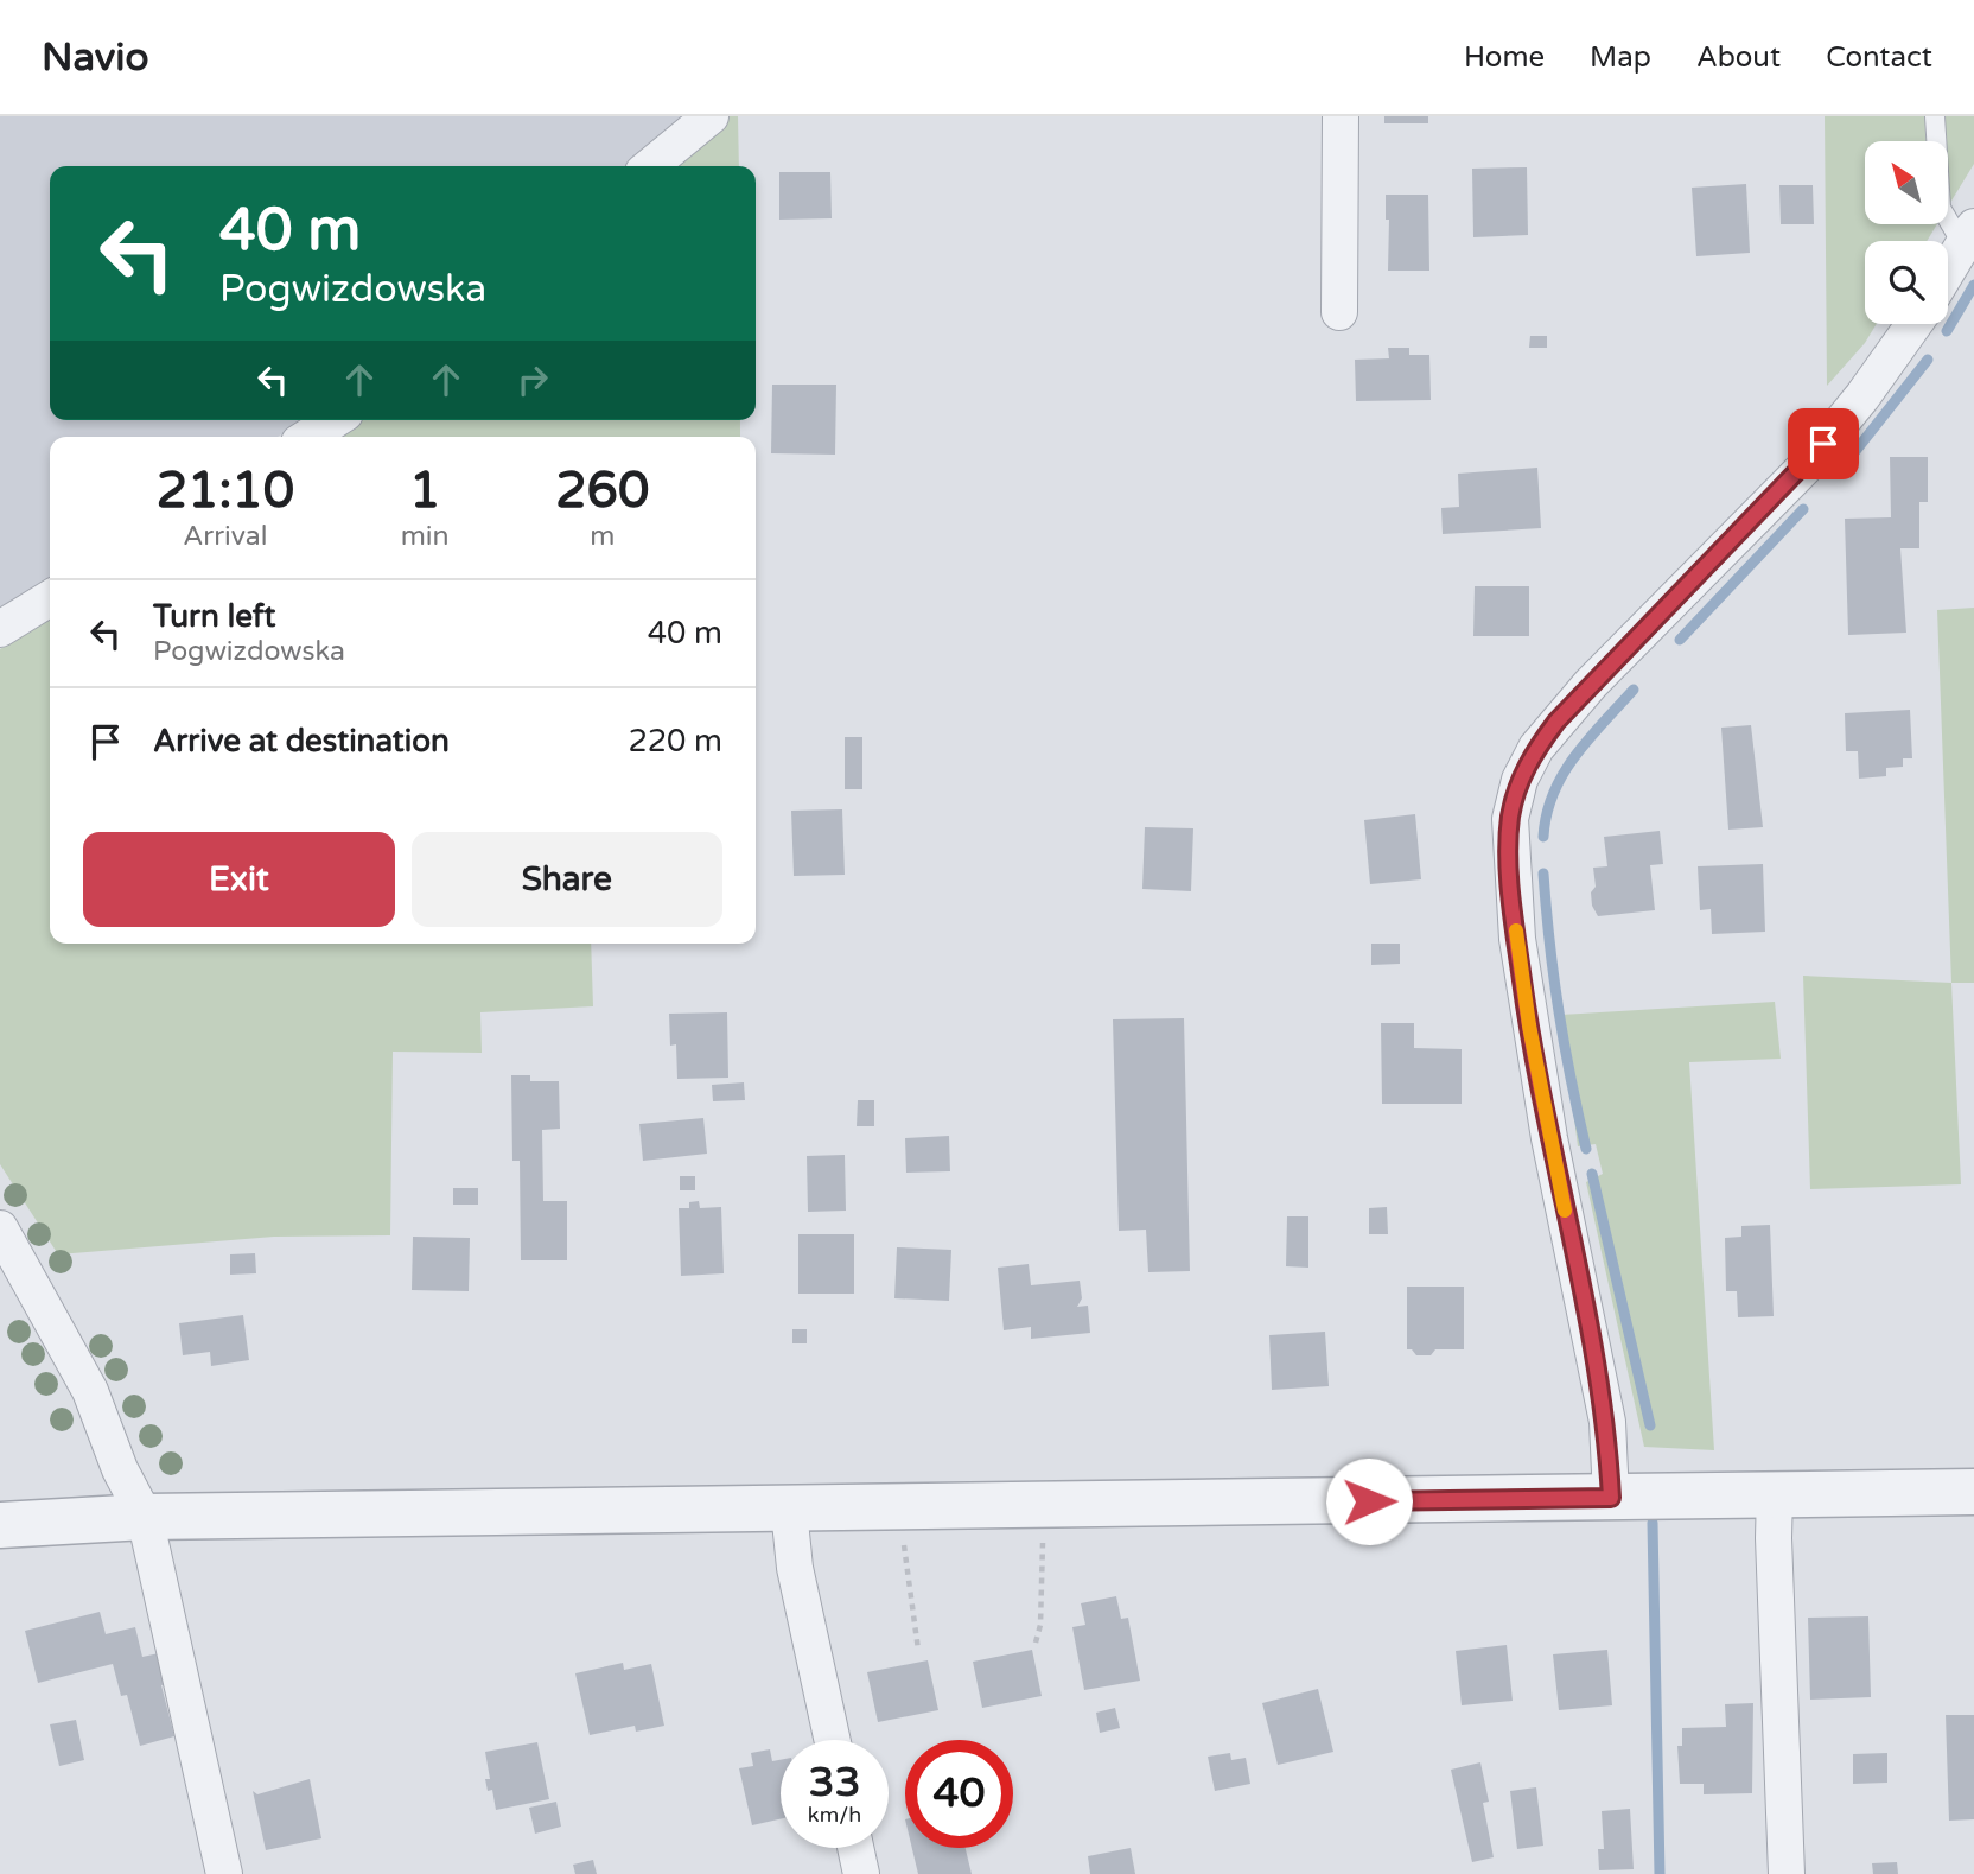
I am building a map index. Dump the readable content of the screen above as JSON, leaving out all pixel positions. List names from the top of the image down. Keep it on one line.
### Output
{"north":"top left","page":{"header":"Navio","nav":["Home","Map","About","Contact"],"turn":["40 m","Pogwizdowska"],"eta":["21:10","Arrival","1","min","260","m"],"list":[{"name":"Turn left","note":"Pogwizdowska","value":"40 m"},{"name":"Arrive at destination","value":"220 m"}],"buttons":["Exit","Share"],"speed":"33 km/h","limit":"40"}}
